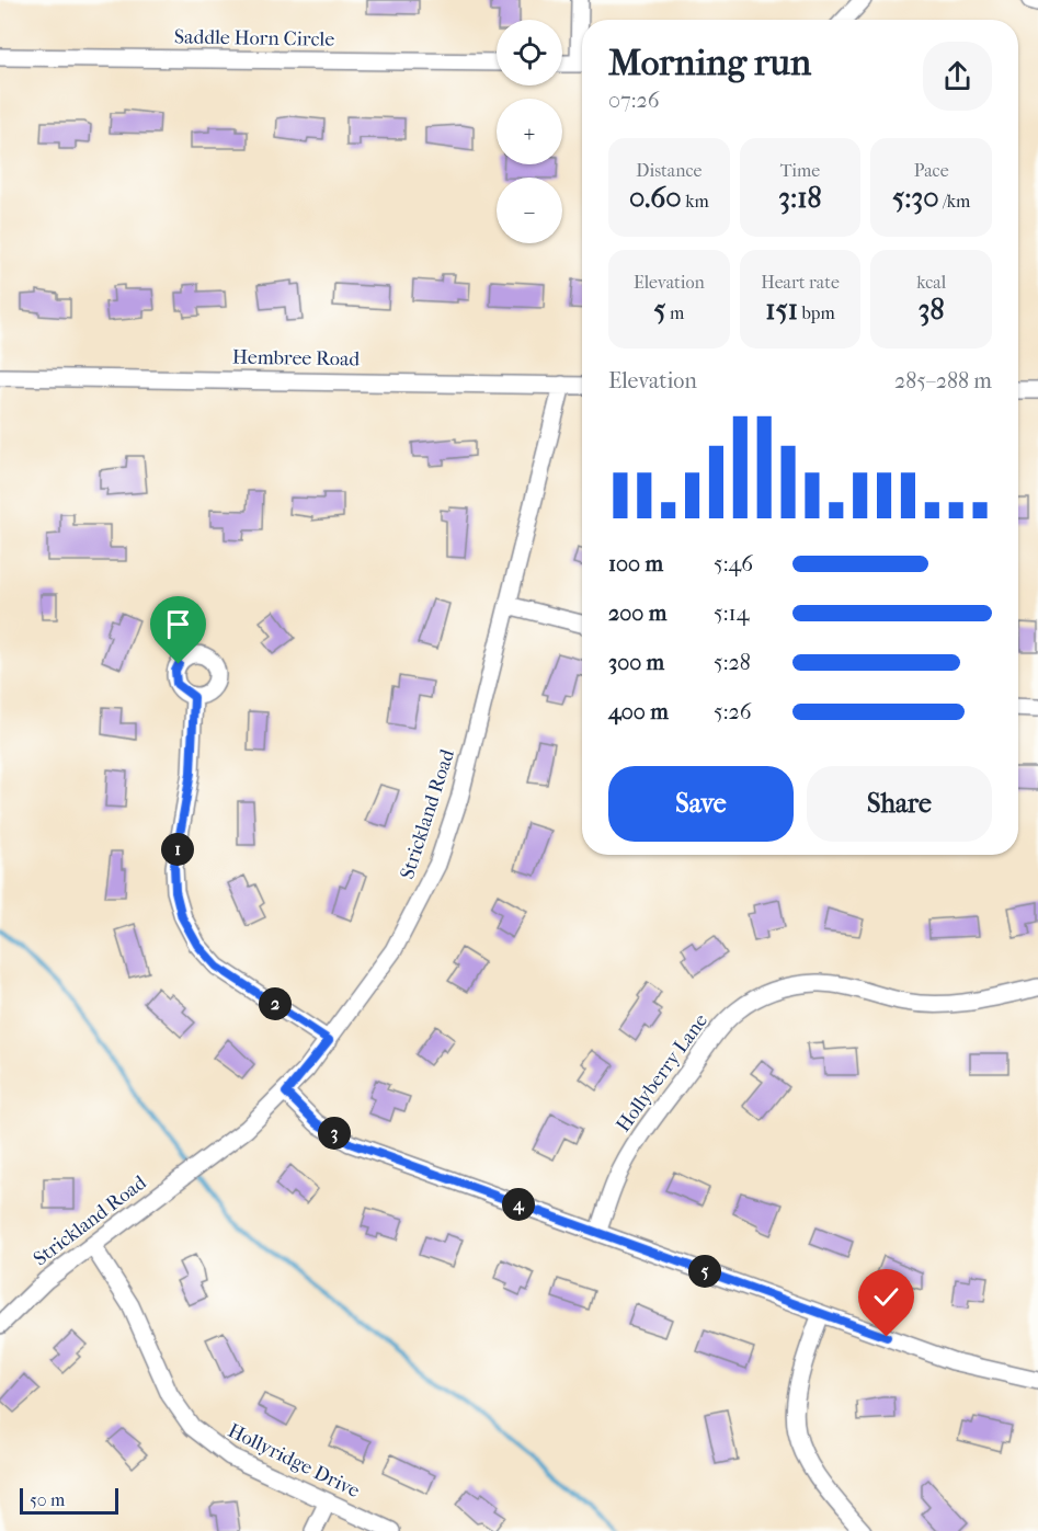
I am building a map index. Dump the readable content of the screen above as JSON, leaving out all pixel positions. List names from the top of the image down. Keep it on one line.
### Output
{"streets":{"street":["Saddle Horn Circle","Hembree Road","Strickland Road","Hollyberry Lane","Hollyridge Drive"]},"crossings":[["Hembree Road","Strickland Road"],["Strickland Road","Hollyridge Drive"]],"scale_bar":"50 m","page":{"map_buttons":["+","−"],"heading":["Morning run","07:26"],"stats":[["Distance","0.60 km"],["Time","3:18"],["Pace","5:30 /km"],["Elevation","5 m"],["Heart rate","151 bpm"],["kcal","38"]],"chart":["Elevation","285–288 m"],"list":[{"name":"100 m","note":"5:46"},{"name":"200 m","note":"5:14"},{"name":"300 m","note":"5:28"},{"name":"400 m","note":"5:26"}],"buttons":["Save","Share"],"pins":["1","2","3","4","5"],"scale":"50 m"}}
